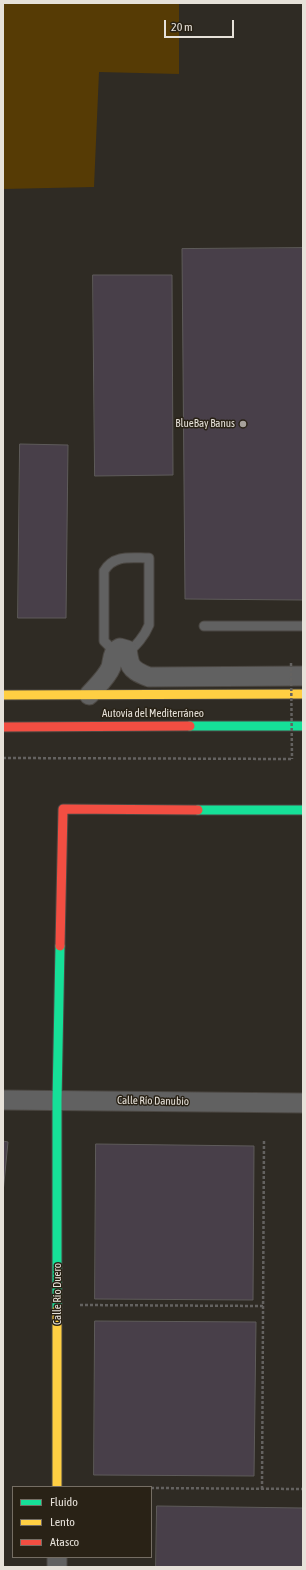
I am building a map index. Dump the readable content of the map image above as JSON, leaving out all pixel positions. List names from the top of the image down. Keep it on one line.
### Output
{"streets":{"main road":["Autovía del Mediterráneo","Calle Río Duero"],"street":["Calle Río Danubio"]},"crossings":[["Calle Río Danubio","Calle Río Duero"]],"places":["BlueBay Banus"],"legend":["Fluido","Lento","Atasco"],"scale_bar":"20 m"}
